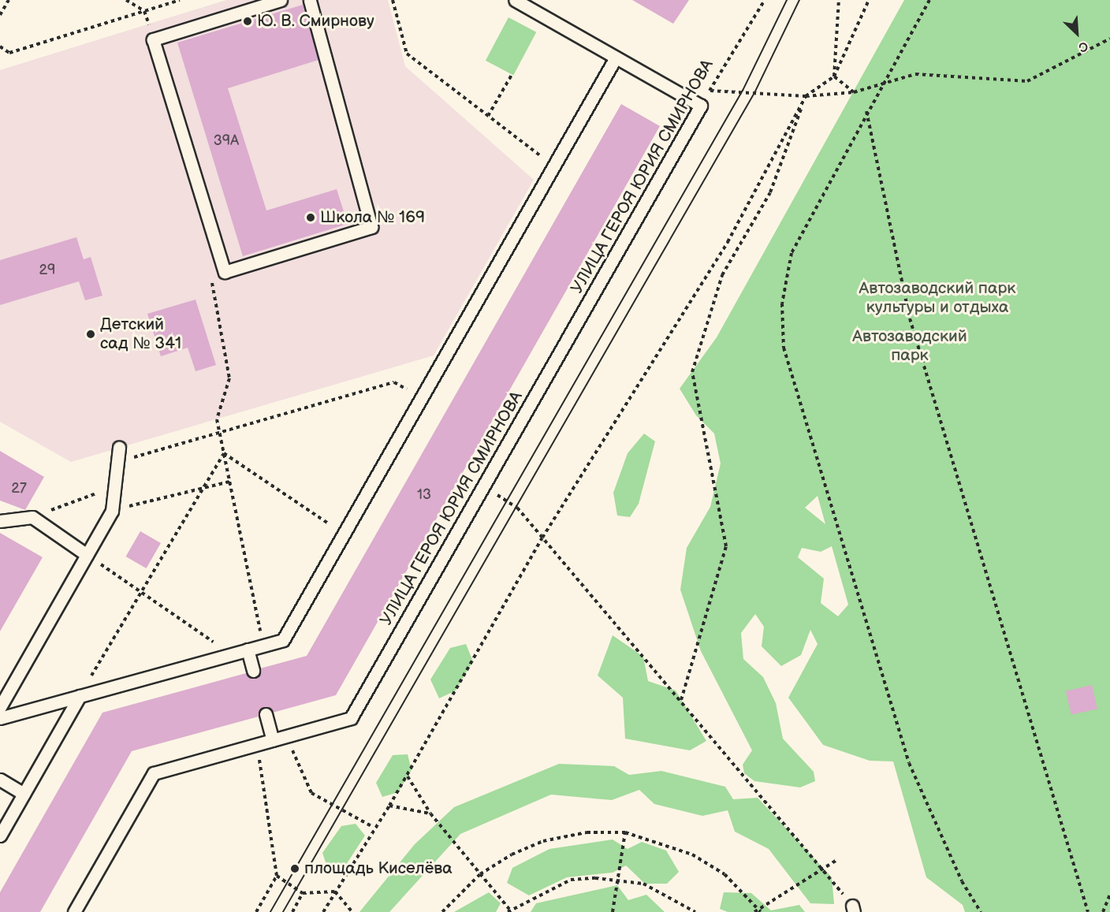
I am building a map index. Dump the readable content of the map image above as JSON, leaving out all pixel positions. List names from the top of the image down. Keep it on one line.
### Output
{"streets":{"lane":["УЛИЦА ГЕРОЯ ЮРИЯ СМИРНОВА"]},"parks":["Автозаводский парк культуры и отдыха","Автозаводский парк"],"places":["Ю. В. Смирнову","Школа № 169","Детский сад № 341","площадь Киселёва"],"house_numbers":["39А","29","27","13"],"north":"bottom right"}
